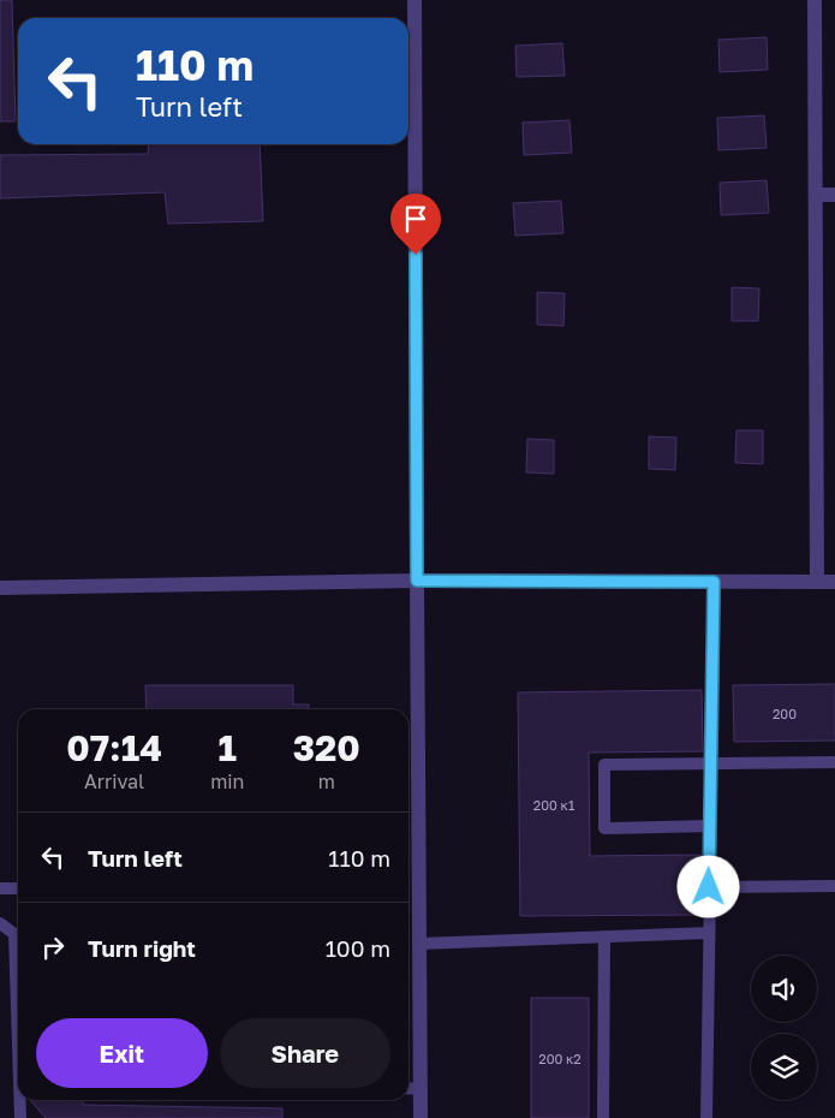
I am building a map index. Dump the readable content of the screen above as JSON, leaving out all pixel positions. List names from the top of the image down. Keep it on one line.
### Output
{"house_numbers":["200","200 к1","200 к2"],"page":{"turn":["110 m","Turn left"],"eta":["07:14","Arrival","1","min","320","m"],"list":[{"name":"Turn left","value":"110 m"},{"name":"Turn right","value":"100 m"}],"buttons":["Exit","Share"]}}
